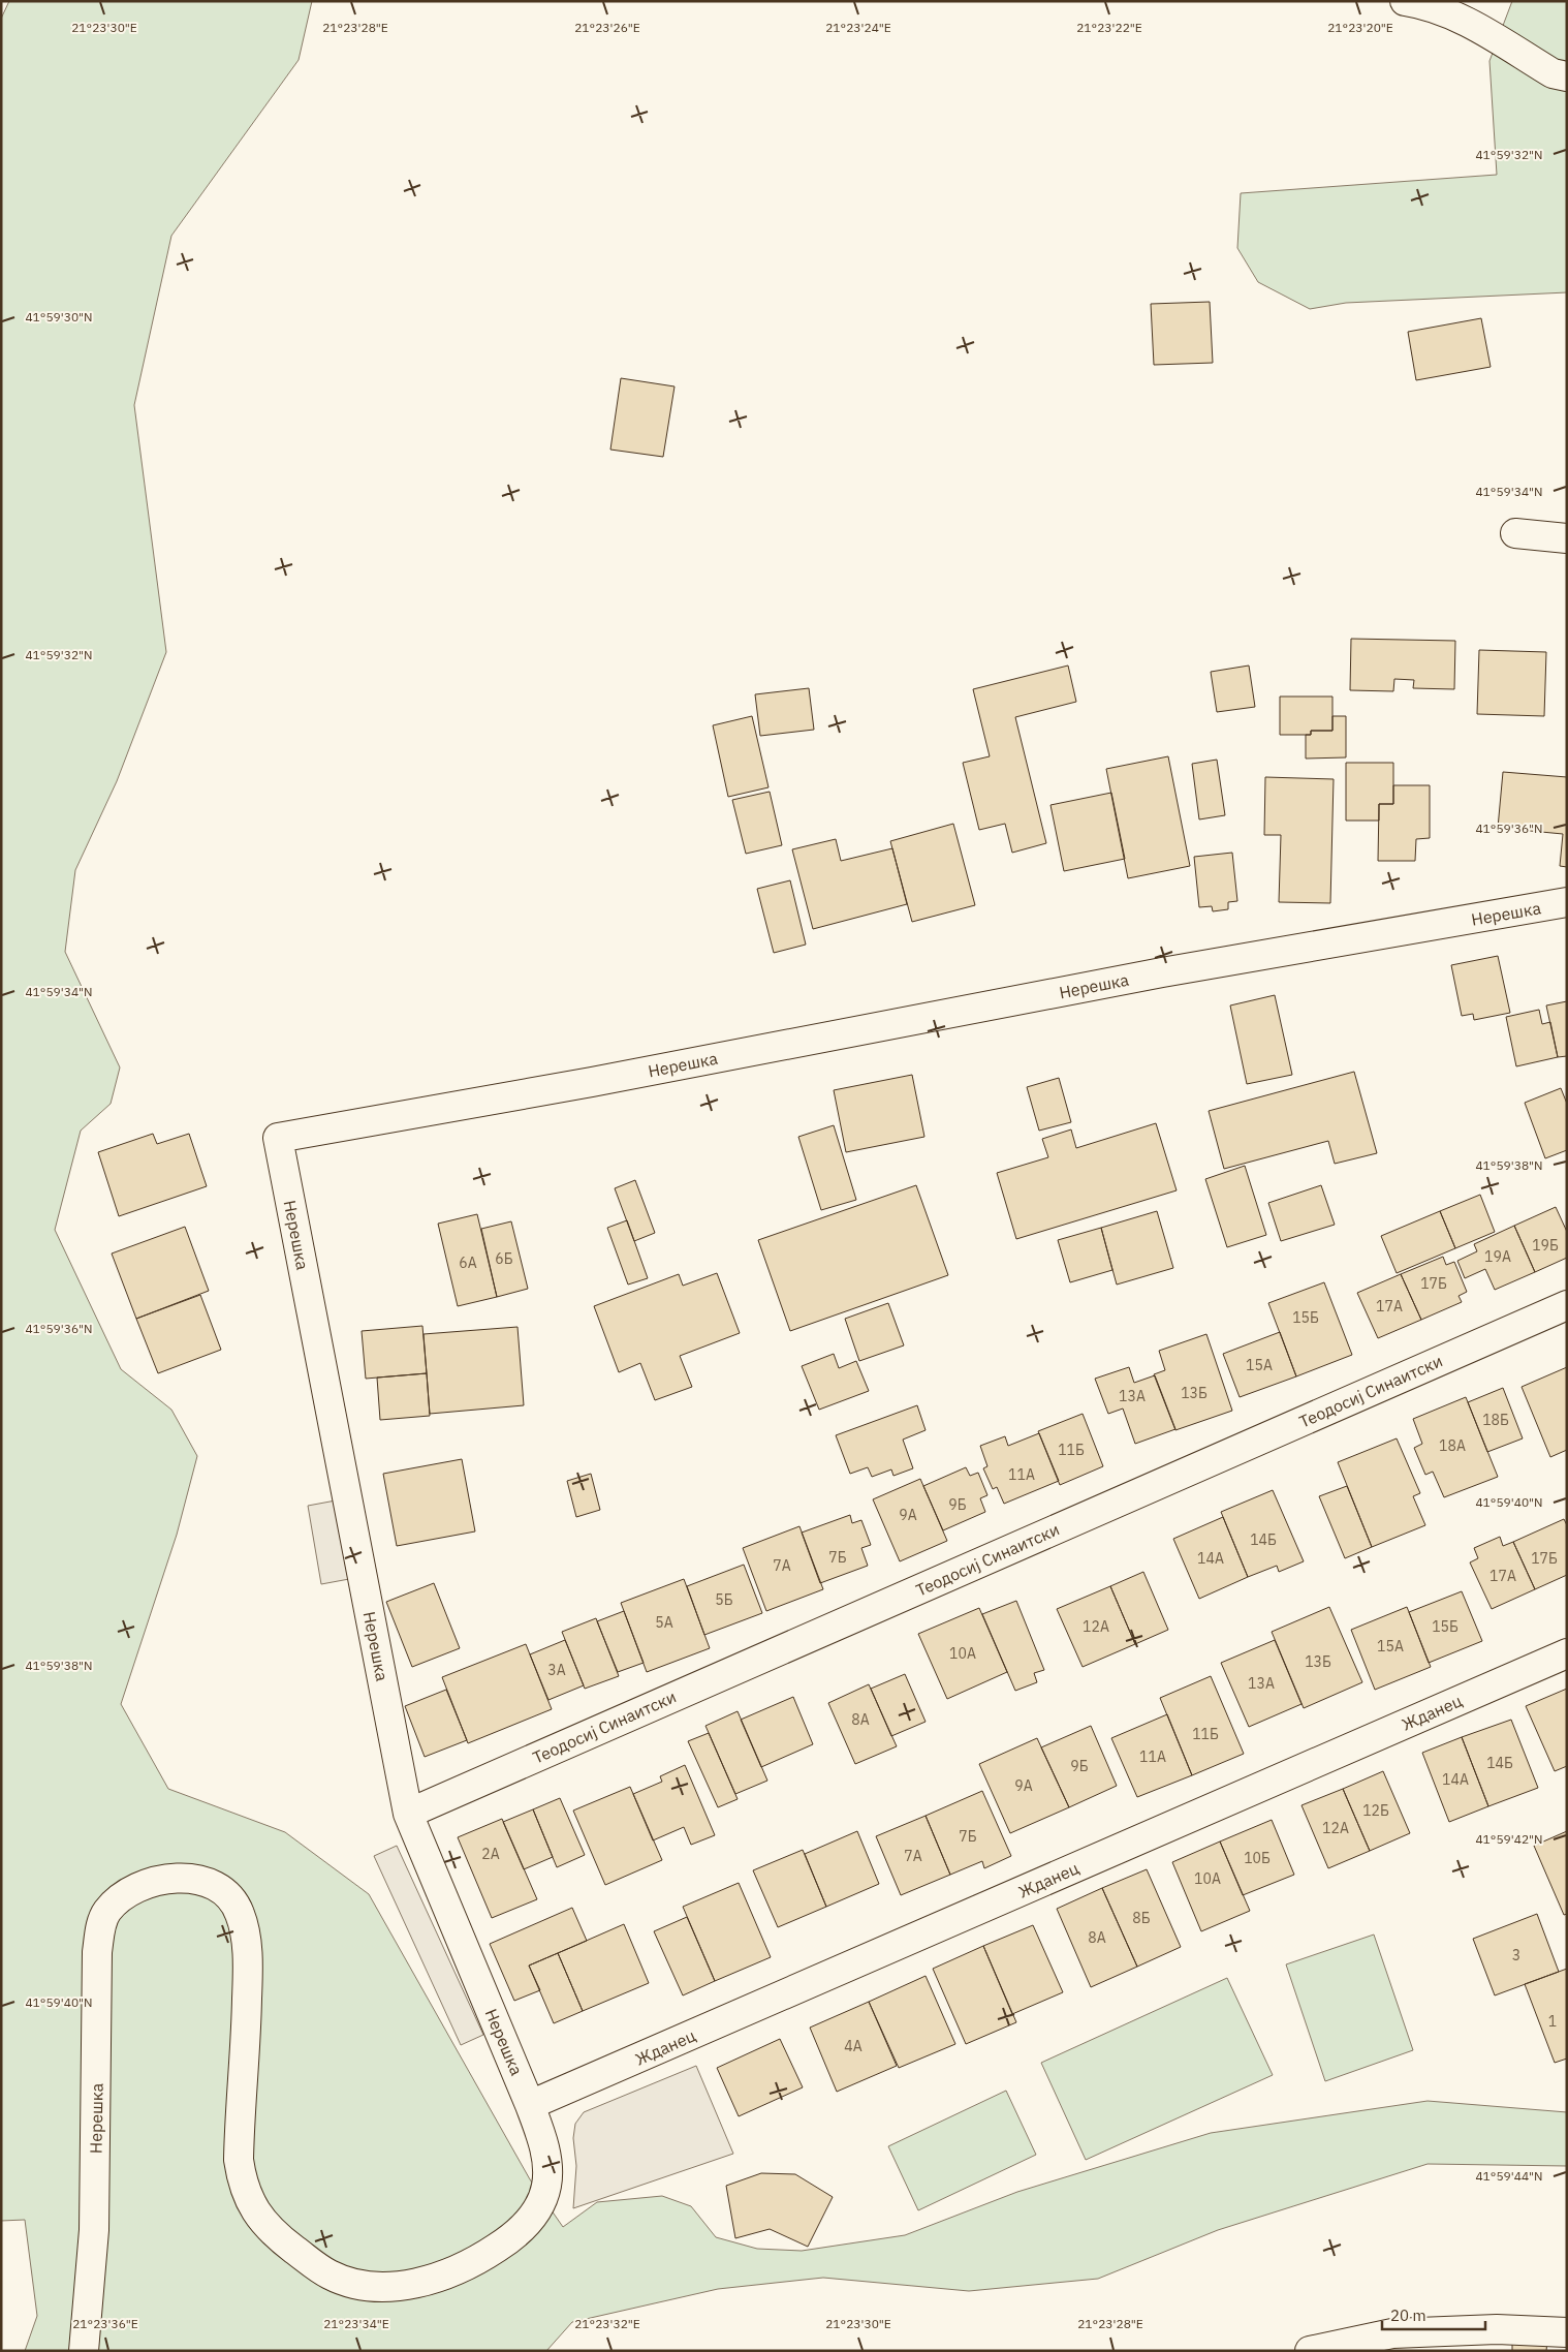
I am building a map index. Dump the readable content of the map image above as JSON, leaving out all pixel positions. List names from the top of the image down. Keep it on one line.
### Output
{"streets":{"street":["Нерешка","Теодосиј Синаитски","Жданец"]},"crossings":[["Нерешка","Теодосиј Синаитски"],["Нерешка","Жданец"]],"house_numbers":["19Б","19А","6Б","6А","17Б","17А","15Б","15А","13Б","13А","18Б","18А","11Б","11А","9Б","9А","14Б","7Б","14А","17Б","7А","17А","5Б","5А","12А","15Б","15А","10А","13Б","3А","13А","8А","11Б","11А","14Б","9Б","14А","9А","12Б","12А","7Б","2А","7А","10Б","10А","8Б","8А","3","1","4А"],"scale_bar":"20 m","coordinates":["21°23'30\"E","21°23'28\"E","21°23'26\"E","21°23'24\"E","21°23'22\"E","21°23'20\"E","41°59'32\"N","41°59'30\"N","41°59'34\"N","41°59'36\"N","41°59'38\"N","41°59'40\"N","41°59'42\"N","41°59'44\"N","21°23'36\"E","21°23'34\"E","21°23'32\"E"]}
